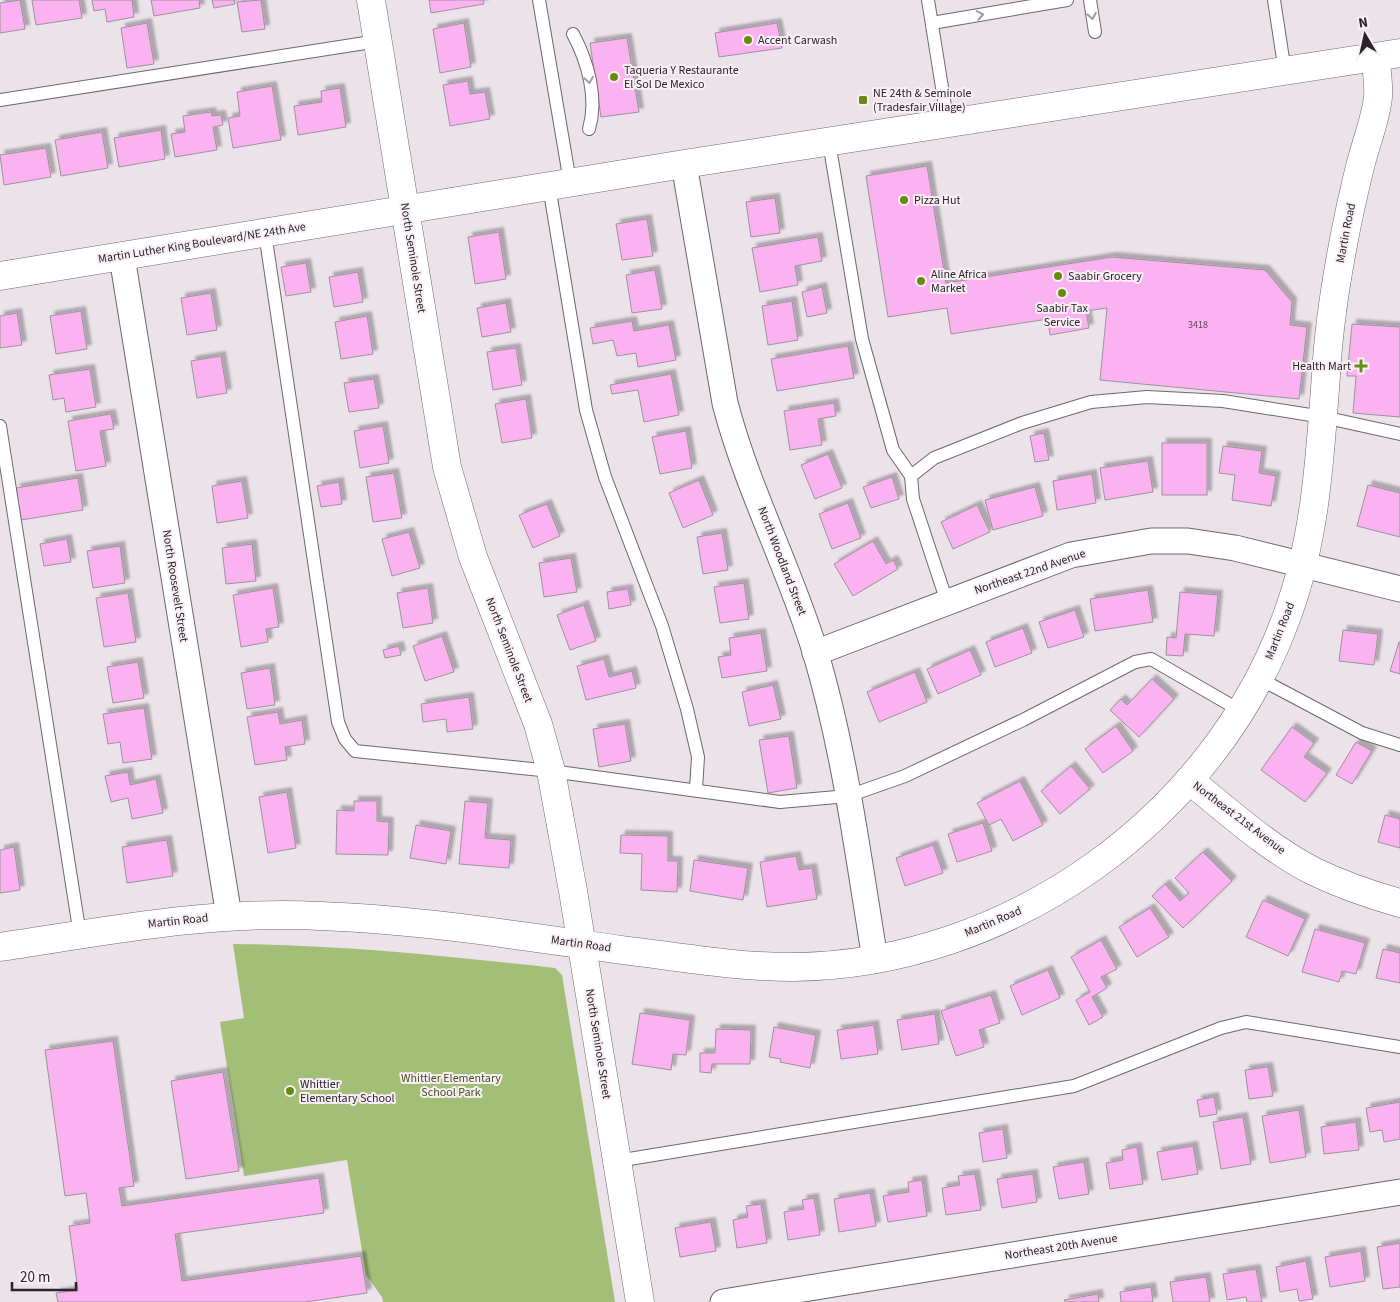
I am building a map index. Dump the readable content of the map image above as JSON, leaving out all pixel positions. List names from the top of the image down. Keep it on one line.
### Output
{"streets":{"street":["Martin Road","Martin Luther King Boulevard/NE 24th Ave","North Seminole Street","North Woodland Street","Northeast 22nd Avenue","North Roosevelt Street","Northeast 21st Avenue","Northeast 20th Avenue"]},"crossings":[["Martin Road","Martin Luther King Boulevard/NE 24th Ave"],["Martin Road","North Seminole Street"],["Martin Road","North Woodland Street"],["Martin Road","Northeast 22nd Avenue"],["Martin Road","North Roosevelt Street"],["Martin Road","Northeast 21st Avenue"],["Martin Luther King Boulevard/NE 24th Ave","North Seminole Street"],["Martin Luther King Boulevard/NE 24th Ave","North Woodland Street"],["Martin Luther King Boulevard/NE 24th Ave","North Roosevelt Street"],["North Woodland Street","Northeast 22nd Avenue"]],"parks":["Whittier Elementary School Park"],"places":{"other":["Accent Carwash","Taqueria Y Restaurante El Sol De Mexico","Pizza Hut","Saabir Grocery","Aline Africa Market","Saabir Tax Service","Whittier Elementary School"],"transit":["NE 24th & Seminole (Tradesfair Village)"],"health":["Health Mart"]},"house_numbers":["3418"],"scale_bar":"20 m","north":"top"}
